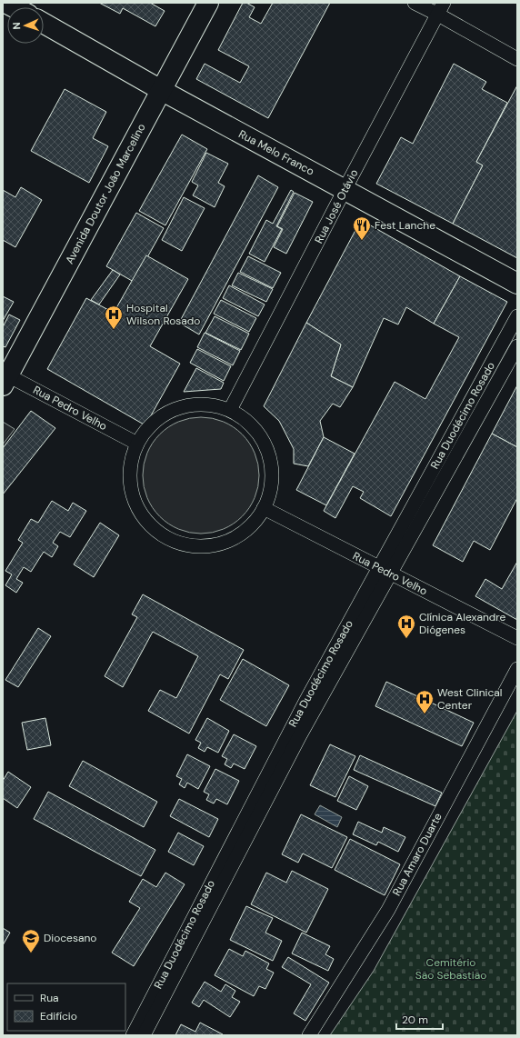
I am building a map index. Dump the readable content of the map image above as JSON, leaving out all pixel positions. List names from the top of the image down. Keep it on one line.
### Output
{"streets":{"main road":["Rua Melo Franco","Avenida Doutor João Marcelino"],"street":["Rua José Otávio","Rua Pedro Velho","Rua Duodécimo Rosado","Rua Amaro Duarte"]},"crossings":[["Rua Melo Franco","Avenida Doutor João Marcelino"],["Rua Melo Franco","Rua José Otávio"],["Avenida Doutor João Marcelino","Rua Pedro Velho"],["Rua Pedro Velho","Rua Duodécimo Rosado"]],"parks":["Cemitério São Sebastião"],"places":{"restaurant":["Fest Lanche"],"hospital":["Hospital Wilson Rosado","Clínica Alexandre Diógenes","West Clinical Center"],"school or university":["Diocesano"]},"legend":["Rua","Edifício"],"scale_bar":"20 m","north":"left"}
